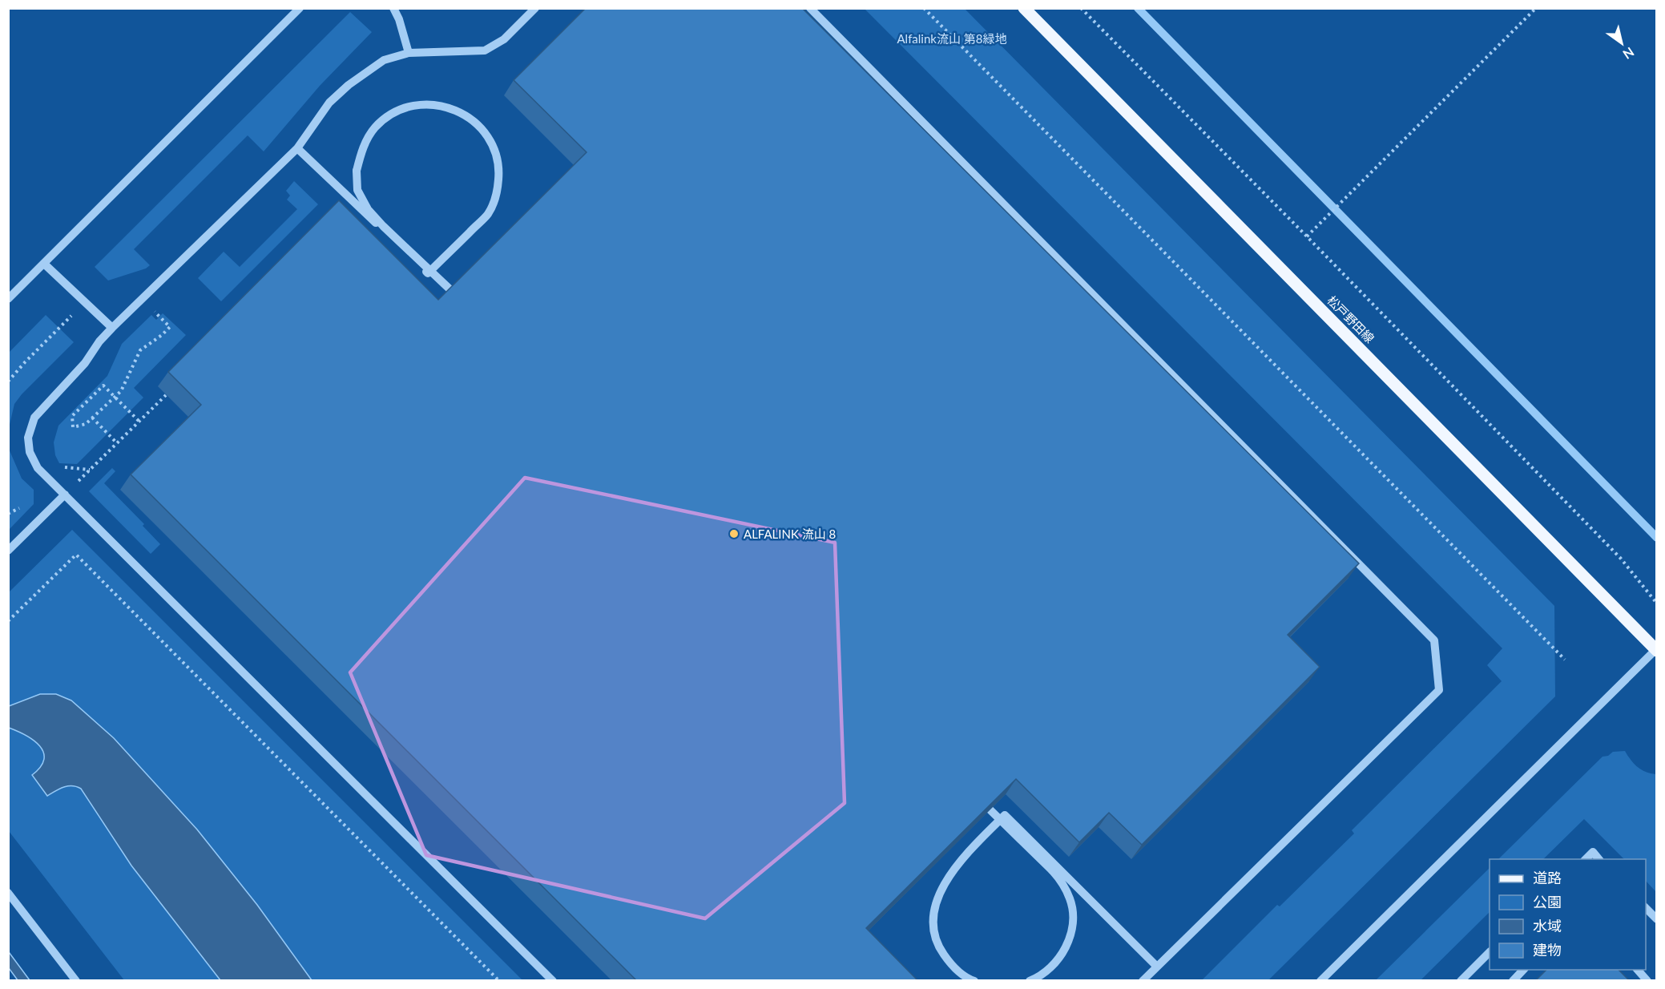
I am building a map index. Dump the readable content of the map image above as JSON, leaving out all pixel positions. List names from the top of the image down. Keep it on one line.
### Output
{"streets":{"main road":["松戸野田線"]},"parks":["Alfalink流山 第8緑地"],"places":["ALFALINK 流山 8"],"legend":["道路","公園","水域","建物"],"north":"bottom right"}
